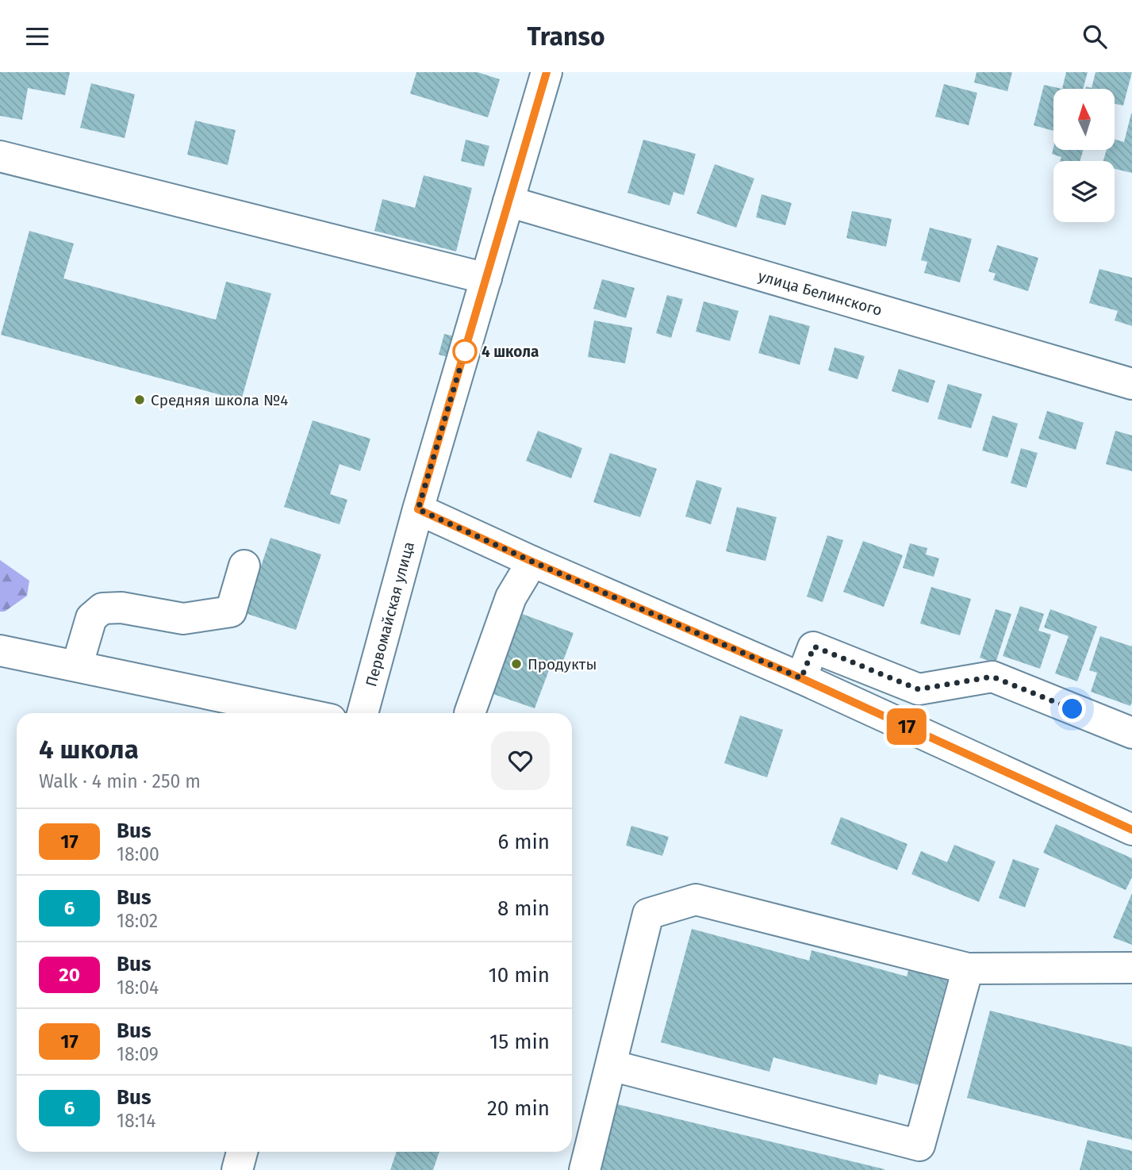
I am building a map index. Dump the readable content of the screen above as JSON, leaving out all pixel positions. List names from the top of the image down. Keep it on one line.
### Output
{"streets":{"street":["улица Белинского","Первомайская улица"]},"crossings":[["улица Белинского","Первомайская улица"]],"places":["4 школа","Средняя школа №4","Продукты"],"lines":["bus line 17"],"north":"top","page":{"header":"Transo","on_map":"17","heading":["4 школа","Walk · 4 min · 250 m"],"list":[{"mark":"17","name":"Bus","note":"18:00","value":"6 min"},{"mark":"6","name":"Bus","note":"18:02","value":"8 min"},{"mark":"20","name":"Bus","note":"18:04","value":"10 min"},{"mark":"17","name":"Bus","note":"18:09","value":"15 min"},{"mark":"6","name":"Bus","note":"18:14","value":"20 min"}]}}
